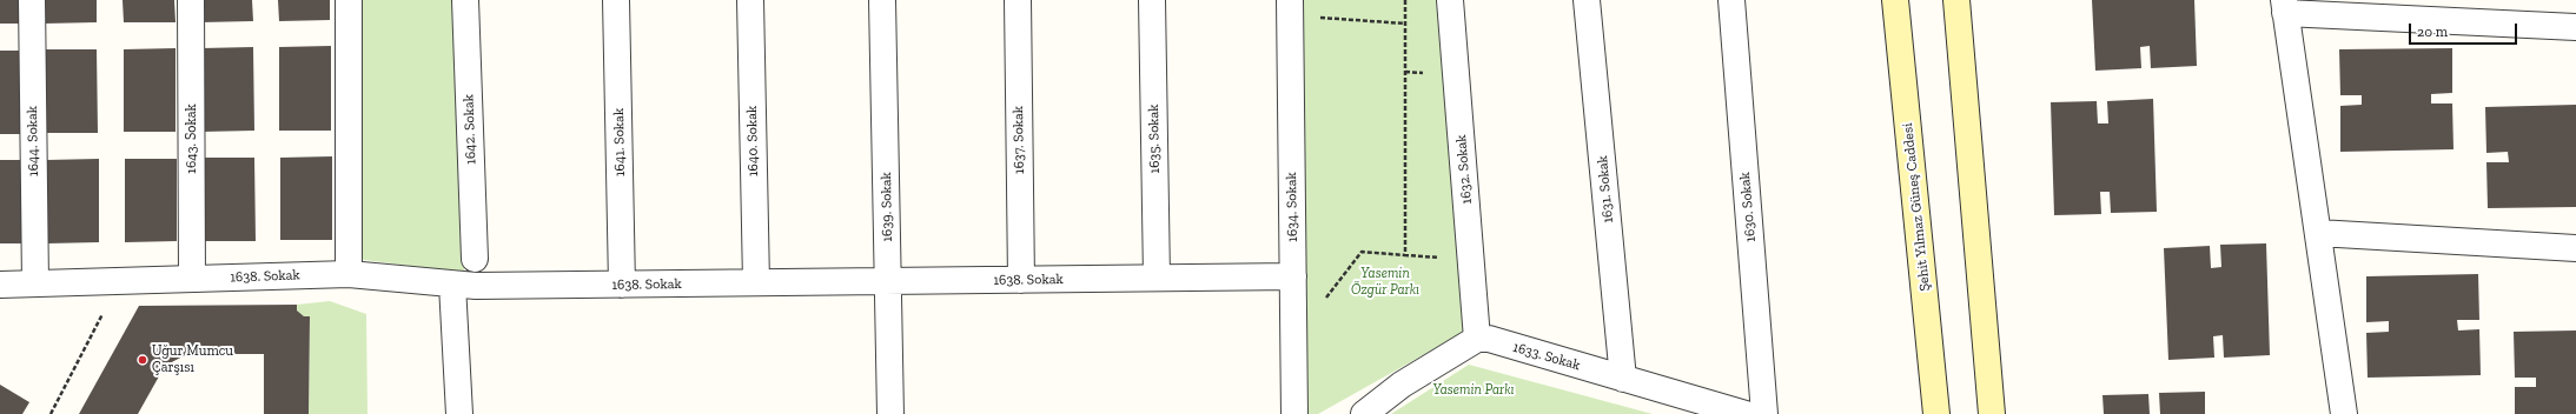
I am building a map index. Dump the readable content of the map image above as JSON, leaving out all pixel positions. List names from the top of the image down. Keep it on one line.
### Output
{"streets":{"main road":["Şehit Yılmaz Güneş Caddesi"],"street":["1642. Sokak","1643. Sokak","1635. Sokak","1637. Sokak","1644. Sokak","1640. Sokak","1641. Sokak","1632. Sokak","1631. Sokak","1639. Sokak","1634. Sokak","1630. Sokak","1638. Sokak","1633. Sokak"]},"crossings":[["1643. Sokak","1638. Sokak"],["1635. Sokak","1638. Sokak"],["1637. Sokak","1638. Sokak"],["1644. Sokak","1638. Sokak"],["1640. Sokak","1638. Sokak"],["1641. Sokak","1638. Sokak"],["1632. Sokak","1633. Sokak"],["1631. Sokak","1633. Sokak"],["1639. Sokak","1638. Sokak"],["1634. Sokak","1638. Sokak"]],"parks":["Yasemin Özgür Parkı","Yasemin Parkı"],"places":["Uğur Mumcu Çarşısı"],"scale_bar":"20 m"}
